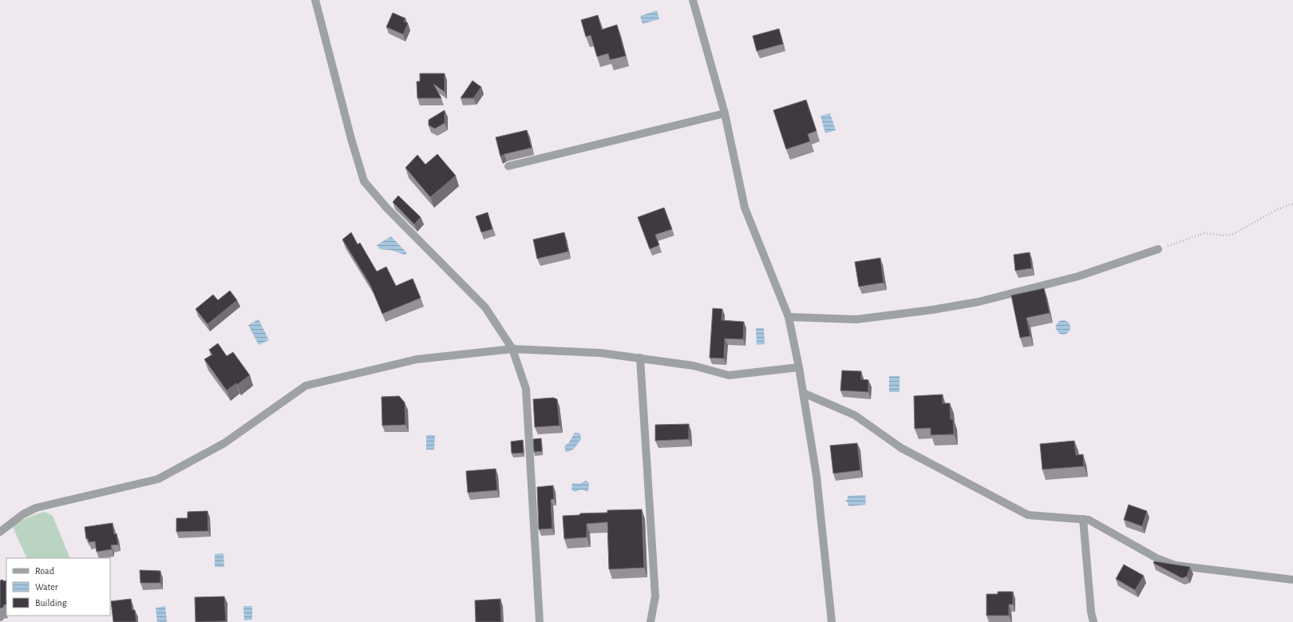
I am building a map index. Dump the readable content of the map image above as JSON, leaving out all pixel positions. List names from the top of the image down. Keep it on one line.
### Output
{"legend":["Road","Water","Building"]}
